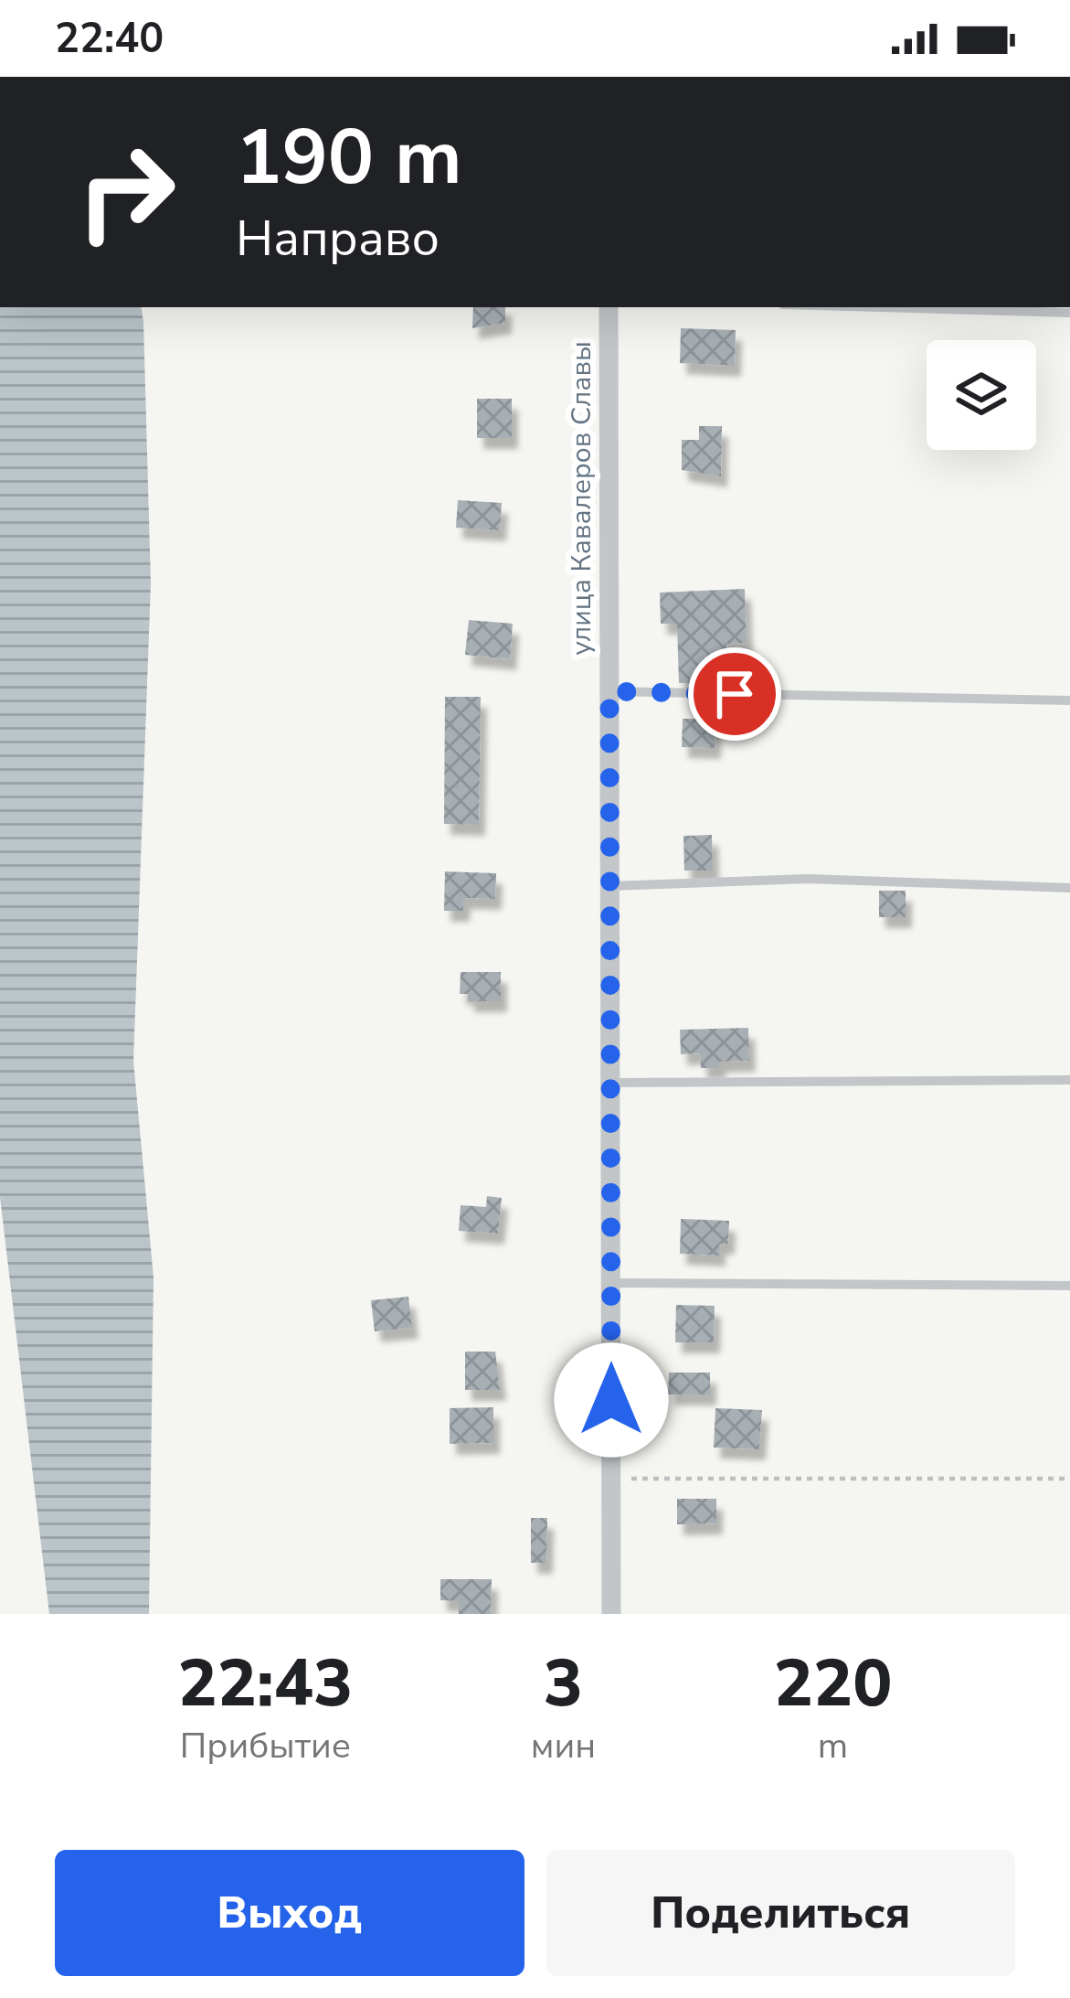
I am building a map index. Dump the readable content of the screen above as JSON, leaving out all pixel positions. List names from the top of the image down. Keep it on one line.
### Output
{"streets":{"street":["улица Кавалеров Славы"]},"page":{"status":"22:40","turn":["190 m","Направо"],"eta":["22:43","Прибытие","3","мин","220","m"],"buttons":["Выход","Поделиться"]}}
